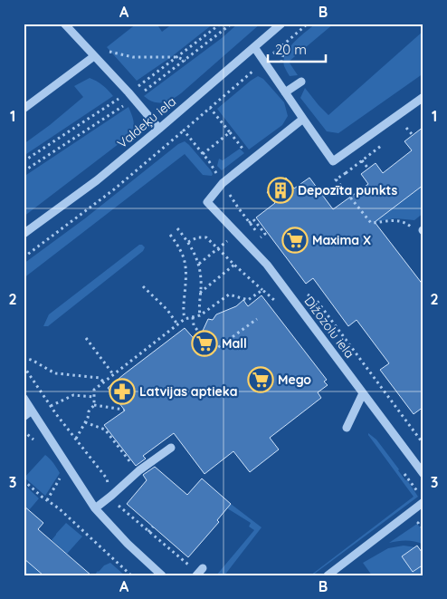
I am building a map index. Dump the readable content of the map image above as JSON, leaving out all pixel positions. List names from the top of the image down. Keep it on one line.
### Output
{"streets":{"street":["Valdeķu iela","Dižozolu iela"]},"places":{"building":["Depozīta punkts"],"supermarket":["Maxima X","Mall","Mego"],"pharmacy":["Latvijas aptieka"]},"scale_bar":"20 m","grid":{"columns":["A","B"],"rows":["1","2","3"]}}
